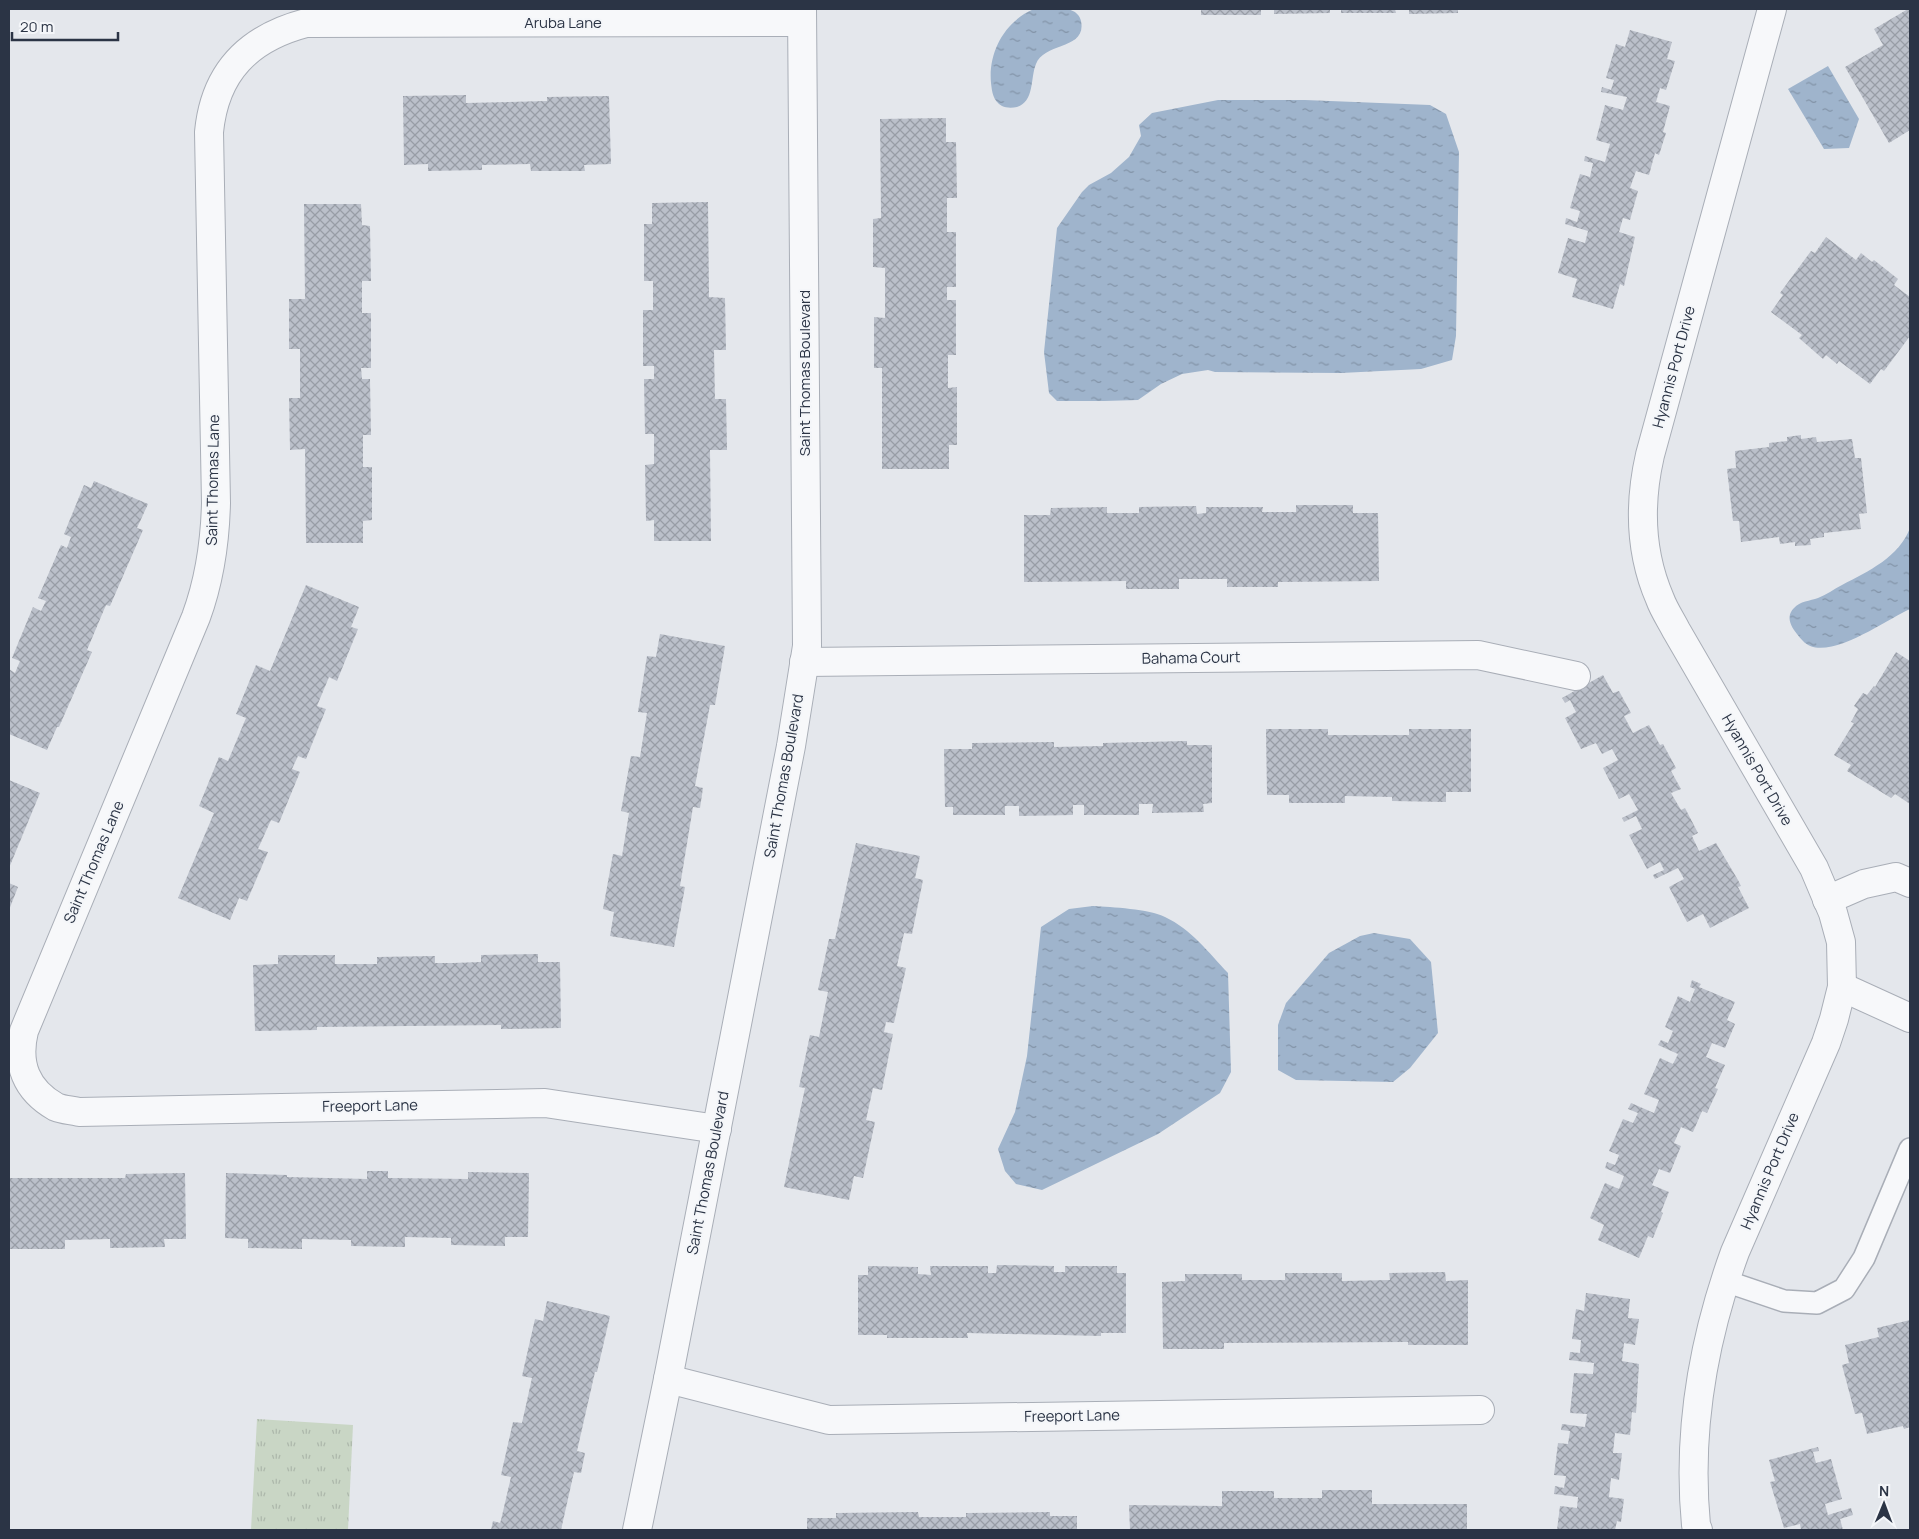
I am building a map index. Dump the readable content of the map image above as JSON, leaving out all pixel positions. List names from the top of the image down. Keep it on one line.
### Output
{"streets":{"street":["Aruba Lane","Hyannis Port Drive","Saint Thomas Boulevard","Saint Thomas Lane","Bahama Court","Freeport Lane"]},"crossings":[["Aruba Lane","Saint Thomas Boulevard"],["Aruba Lane","Saint Thomas Lane"],["Saint Thomas Boulevard","Bahama Court"],["Saint Thomas Boulevard","Freeport Lane"],["Saint Thomas Lane","Freeport Lane"]],"scale_bar":"20 m","north":"top"}
